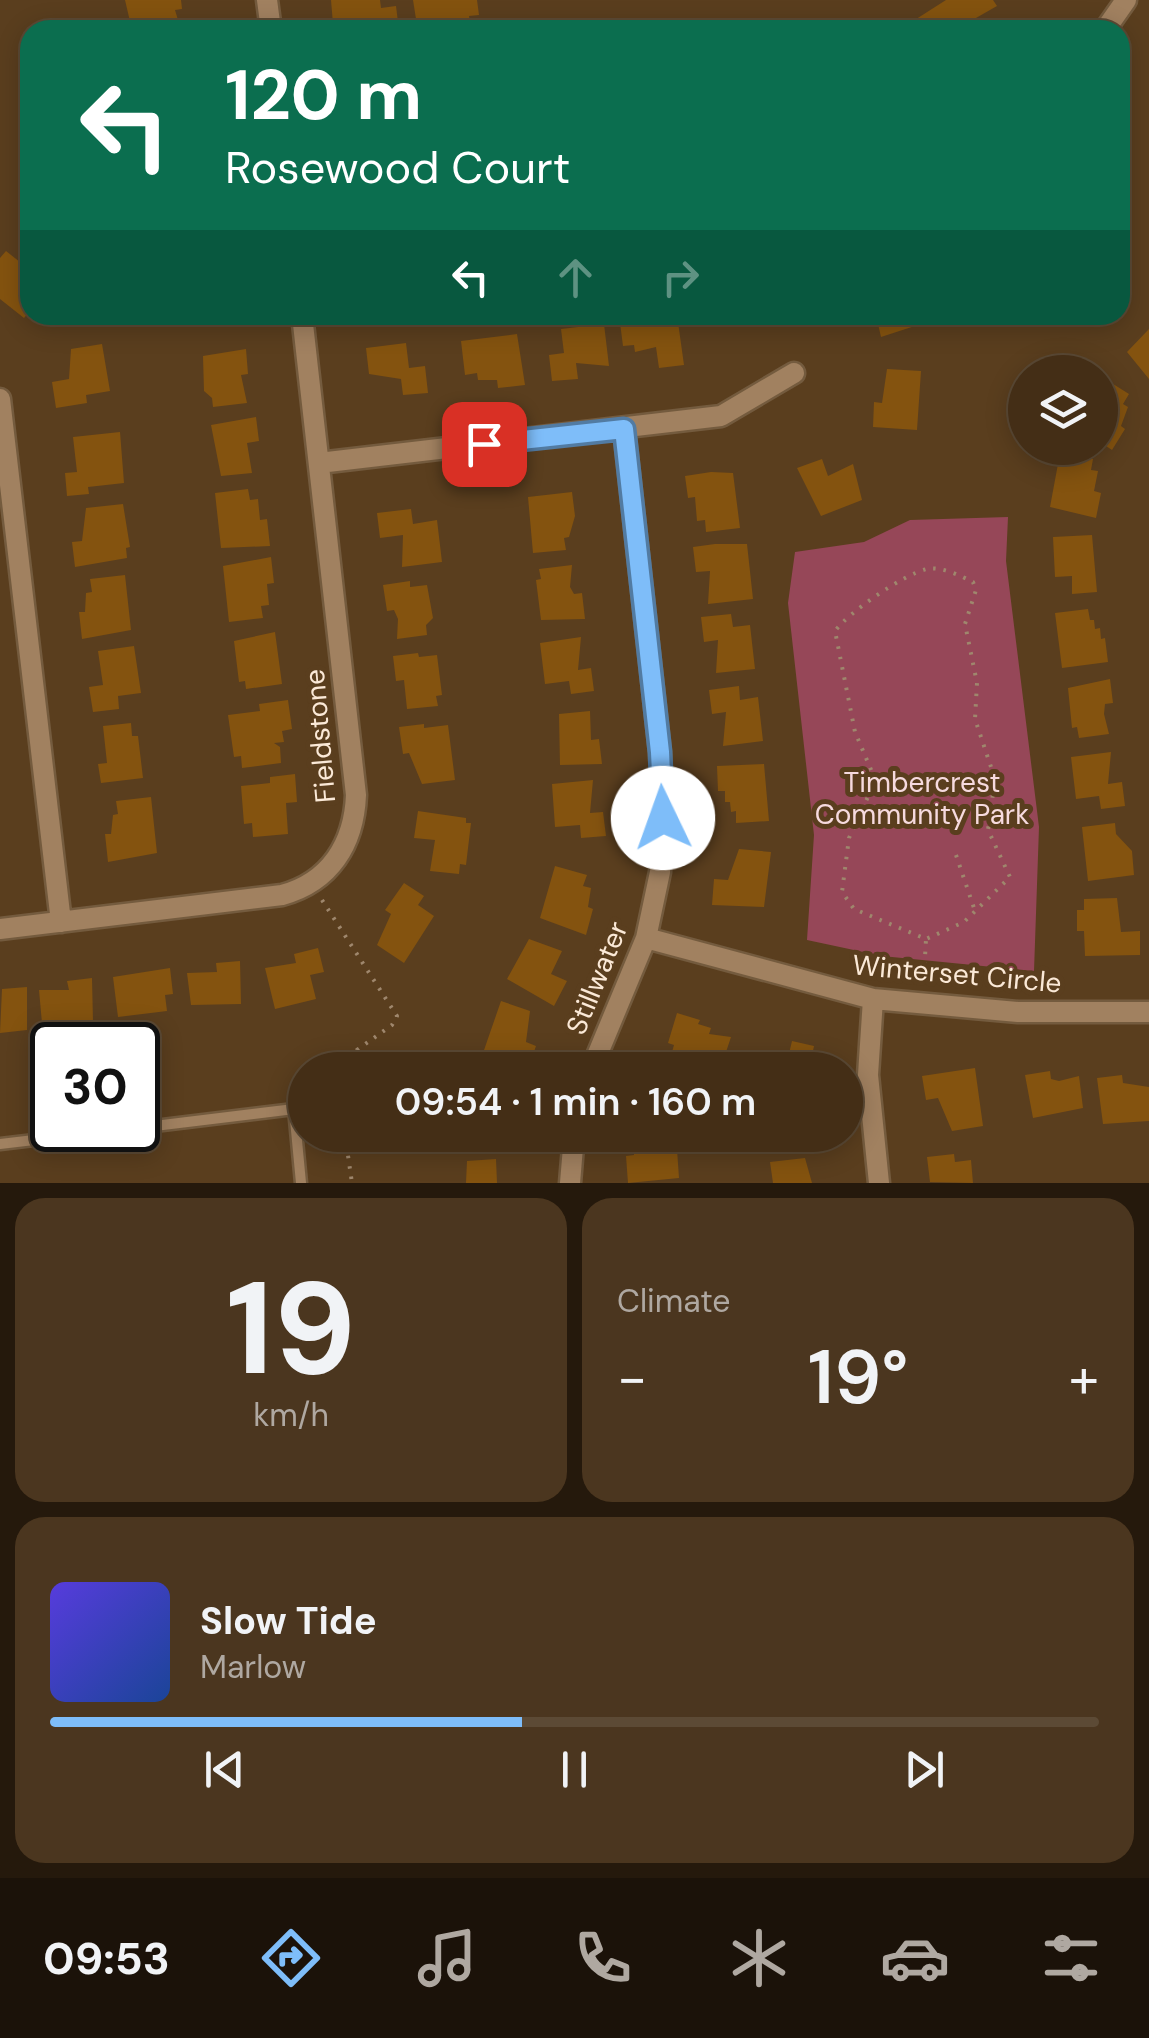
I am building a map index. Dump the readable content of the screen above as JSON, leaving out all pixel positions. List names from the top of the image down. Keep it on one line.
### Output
{"streets":{"street":["Fieldstone","Winterset Circle","Stillwater"]},"crossings":[["Winterset Circle","Stillwater"]],"parks":["Timbercrest Community Park"],"page":{"turn":["120 m","Rosewood Court"],"limit":"30","trip":"09:54 · 1 min · 160 m","tile":[["19","km/h"],"Climate"],"heat":["−","19°","+"],"song":["Slow Tide","Marlow"],"tabs":"09:53"}}
